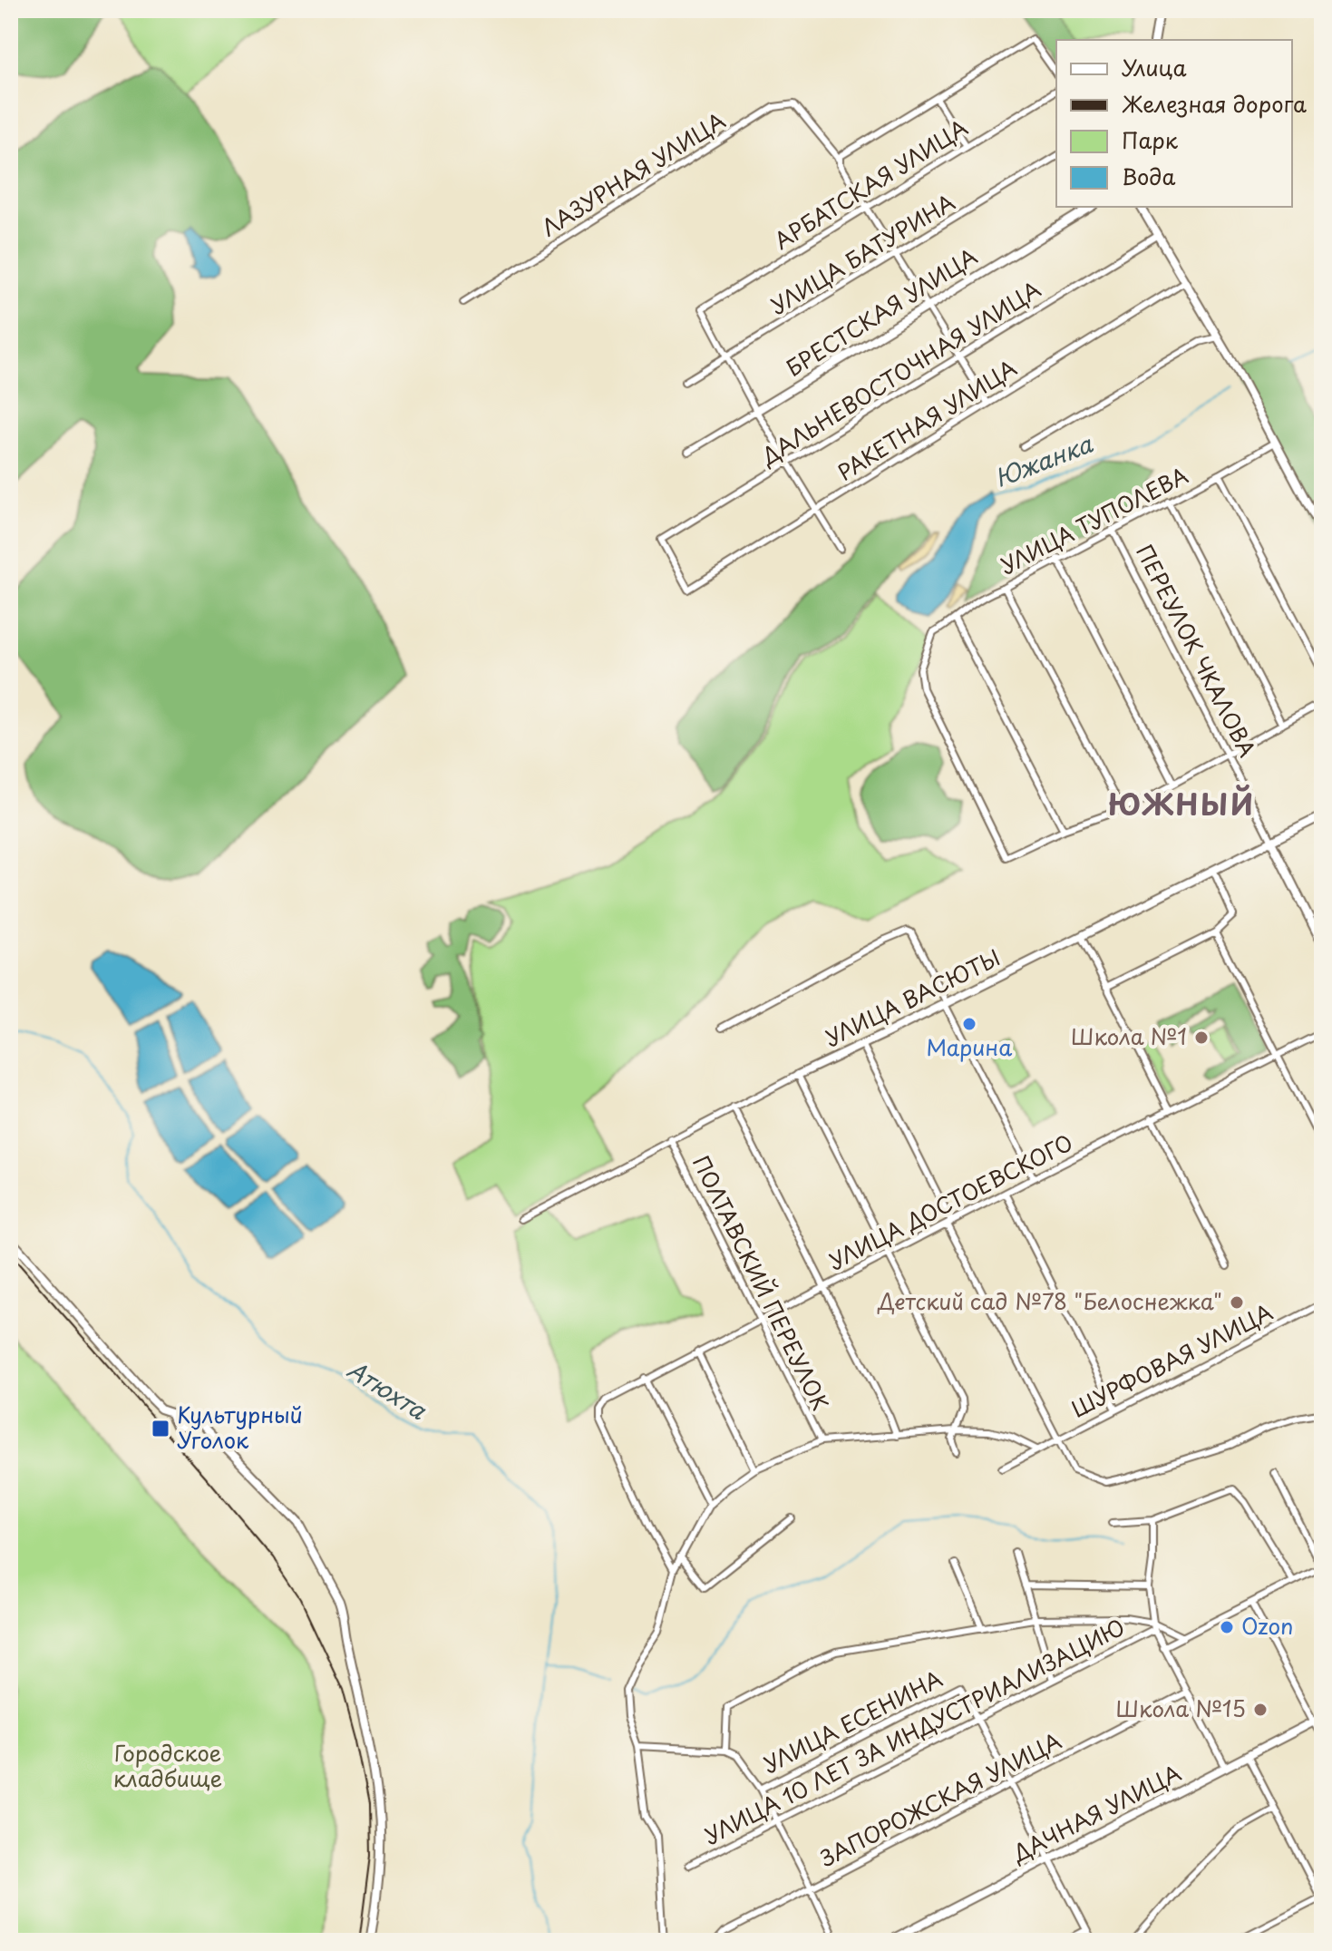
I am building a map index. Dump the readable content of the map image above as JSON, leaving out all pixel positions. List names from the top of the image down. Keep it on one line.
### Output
{"streets":{"street":["ЛАЗУРНАЯ УЛИЦА","АРБАТСКАЯ УЛИЦА","УЛИЦА БАТУРИНА","БРЕСТСКАЯ УЛИЦА","ДАЛЬНЕВОСТОЧНАЯ УЛИЦА","РАКЕТНАЯ УЛИЦА","УЛИЦА ТУПОЛЕВА","ПЕРЕУЛОК ЧКАЛОВА","УЛИЦА ВАСЮТЫ","УЛИЦА ДОСТОЕВСКОГО","ПОЛТАВСКИЙ ПЕРЕУЛОК","ШУРФОВАЯ УЛИЦА","УЛИЦА ЕСЕНИНА","УЛИЦА 10 ЛЕТ ЗА ИНДУСТРИАЛИЗАЦИЮ","ЗАПОРОЖСКАЯ УЛИЦА","ДАЧНАЯ УЛИЦА"]},"crossings":[["АРБАТСКАЯ УЛИЦА","УЛИЦА БАТУРИНА"],["ДАЛЬНЕВОСТОЧНАЯ УЛИЦА","РАКЕТНАЯ УЛИЦА"],["УЛИЦА ТУПОЛЕВА","ПЕРЕУЛОК ЧКАЛОВА"],["ПЕРЕУЛОК ЧКАЛОВА","УЛИЦА ВАСЮТЫ"],["УЛИЦА ВАСЮТЫ","ПОЛТАВСКИЙ ПЕРЕУЛОК"],["УЛИЦА ДОСТОЕВСКОГО","ПОЛТАВСКИЙ ПЕРЕУЛОК"],["УЛИЦА ЕСЕНИНА","УЛИЦА 10 ЛЕТ ЗА ИНДУСТРИАЛИЗАЦИЮ"]],"districts":["ЮЖНЫЙ"],"water":["Южанка","Атюхта"],"parks":["Городское кладбище"],"places":{"other":["Марина","Школа №1","Детский сад №78 \"Белоснежка\"","Ozon","Школа №15"],"transit":["Культурный Уголок"]},"legend":["Улица","Железная дорога","Парк","Вода"]}
